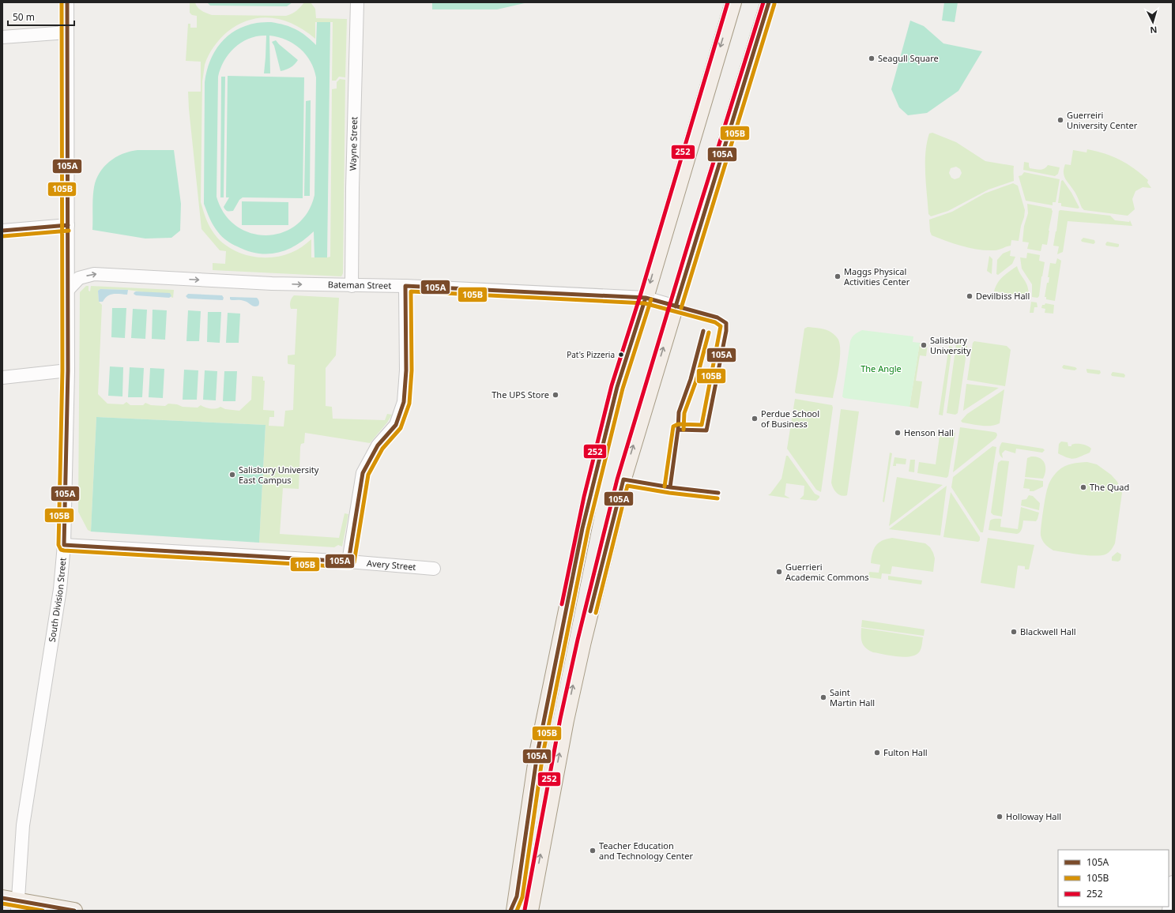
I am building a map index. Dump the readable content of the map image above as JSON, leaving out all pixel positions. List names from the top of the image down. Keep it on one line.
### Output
{"streets":{"street":["Wayne Street","Bateman Street","Avery Street","South Division Street"]},"crossings":[["Wayne Street","Bateman Street"],["Bateman Street","South Division Street"],["Avery Street","South Division Street"]],"one_way":["Bateman Street"],"parks":["The Angle"],"places":["Seagull Square","Guerreiri University Center","Maggs Physical Activities Center","Devilbiss Hall","Salisbury University","Pat's Pizzeria","The UPS Store","Perdue School of Business","Henson Hall","Salisbury University East Campus","The Quad","Guerrieri Academic Commons","Blackwell Hall","Saint Martin Hall","Fulton Hall","Holloway Hall","Teacher Education and Technology Center"],"lines":["transit line 105A","transit line 105B","transit line 252"],"legend":["105A","105B","252"],"scale_bar":"50 m","north":"bottom"}
